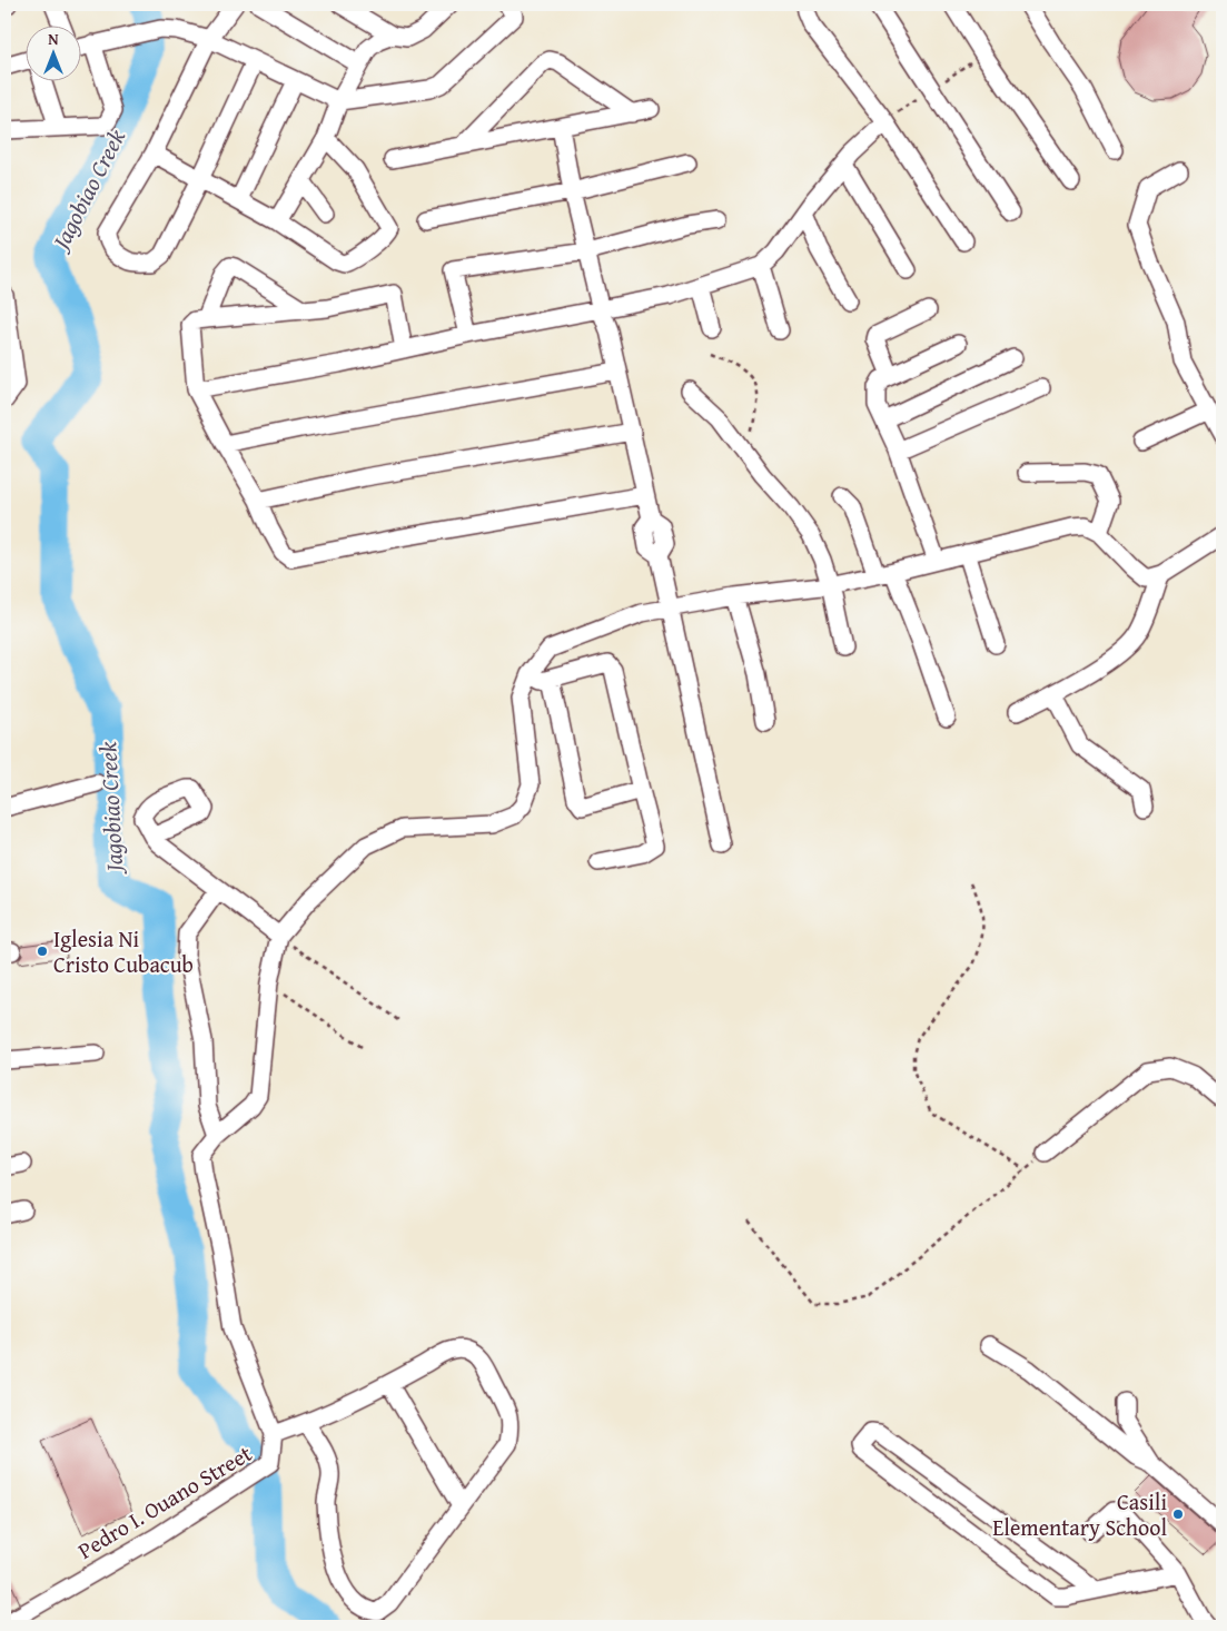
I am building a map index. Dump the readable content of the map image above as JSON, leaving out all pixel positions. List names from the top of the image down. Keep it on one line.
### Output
{"streets":{"street":["Pedro I. Ouano Street"]},"water":["Jagobiao Creek"],"places":["Iglesia Ni Cristo Cubacub","Casili Elementary School"],"north":"top"}
